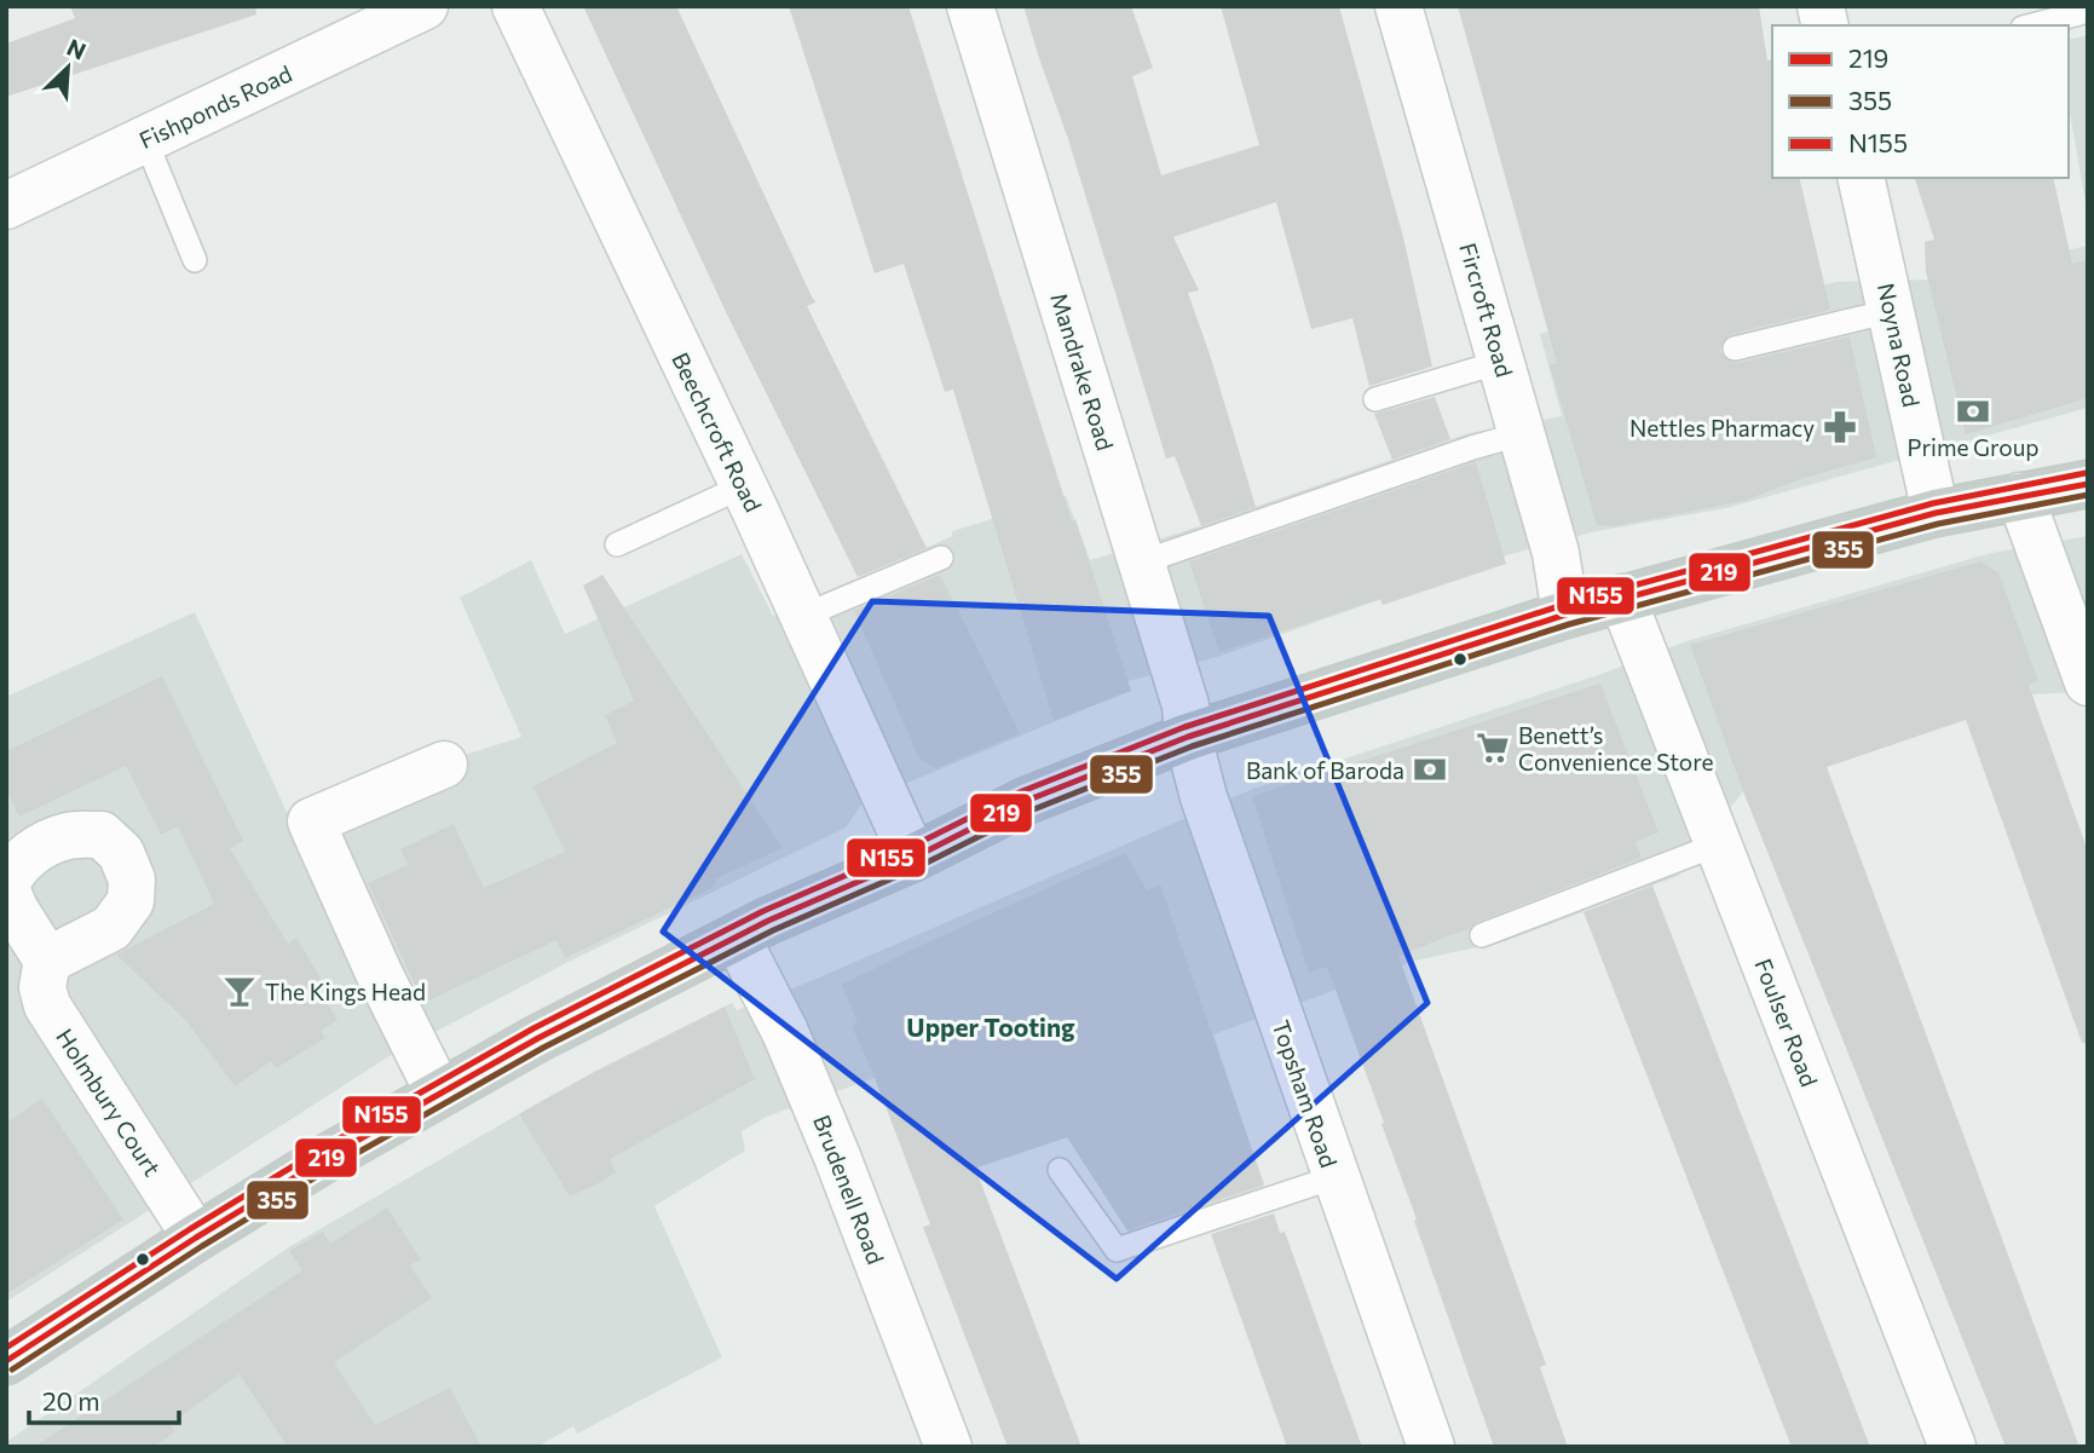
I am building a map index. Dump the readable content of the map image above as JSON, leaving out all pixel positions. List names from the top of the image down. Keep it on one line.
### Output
{"streets":{"street":["Fishponds Road","Fircroft Road","Noyna Road","Mandrake Road","Beechcroft Road","Foulser Road","Topsham Road","Holmbury Court","Brudenell Road"]},"crossings":[["Mandrake Road","Topsham Road"]],"districts":["Upper Tooting"],"places":{"bank":["Prime Group","Bank of Baroda"],"pharmacy":["Nettles Pharmacy"],"supermarket":["Benett’s Convenience Store"],"bar":["The Kings Head"]},"lines":["transit line N155","transit line 219","transit line 355"],"legend":["219","355","N155"],"scale_bar":"20 m","north":"top right"}
